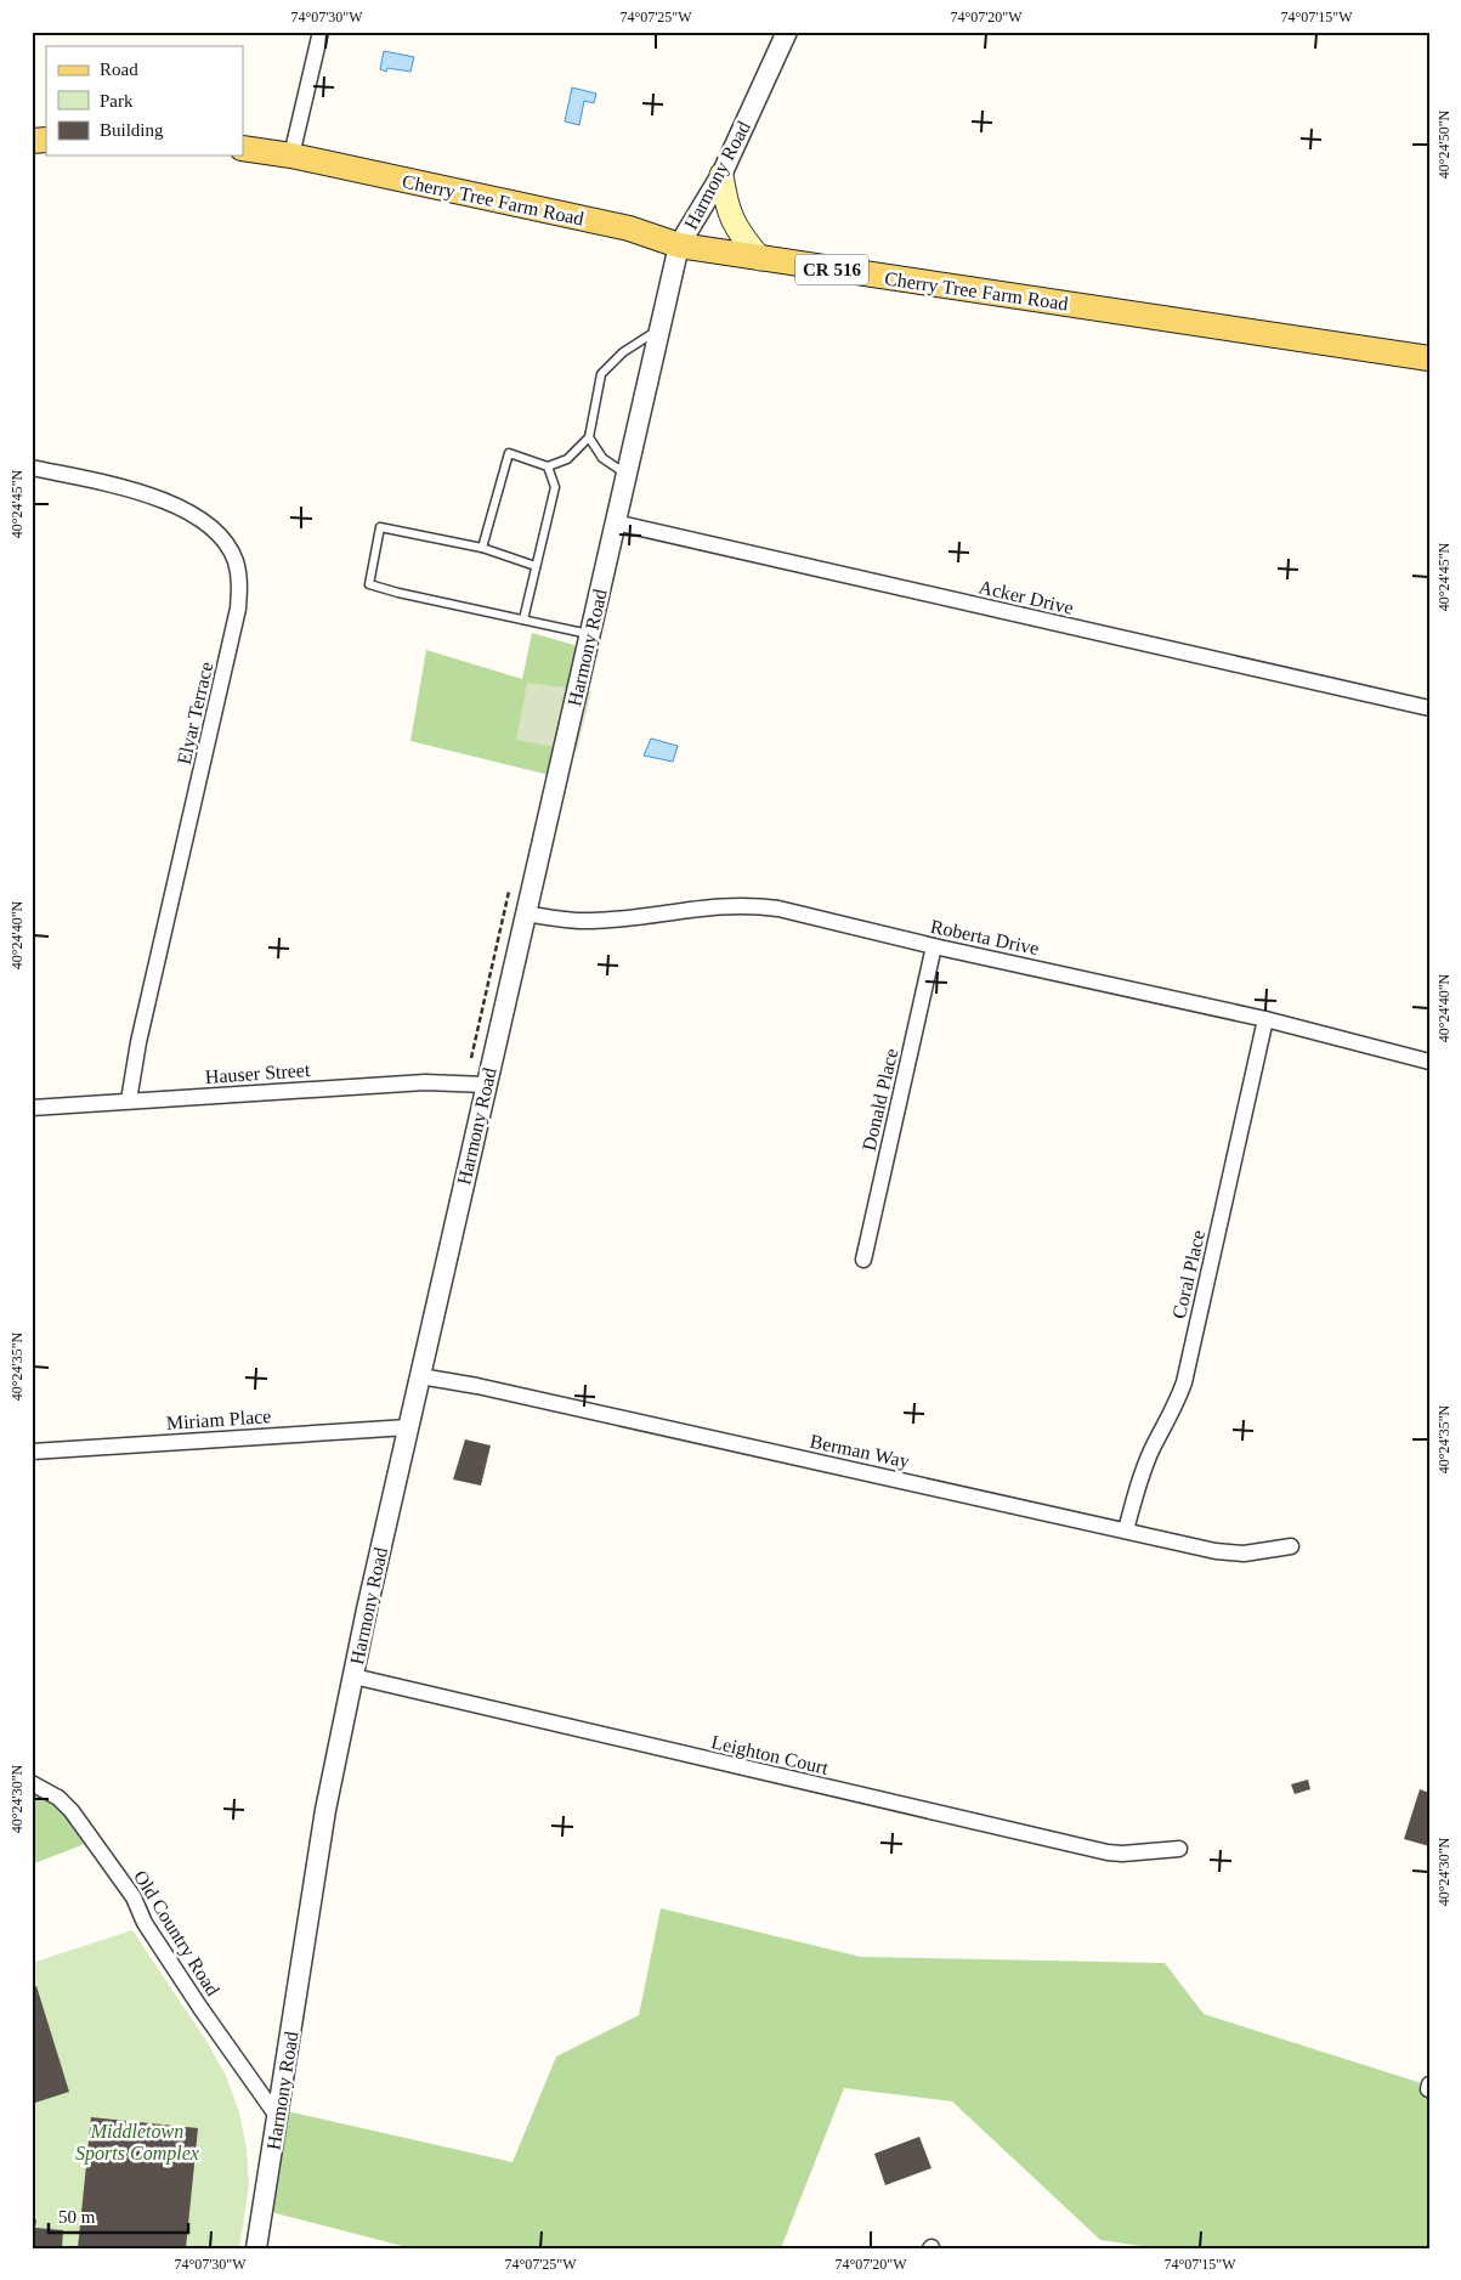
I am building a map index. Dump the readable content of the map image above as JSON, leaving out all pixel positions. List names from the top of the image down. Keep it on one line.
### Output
{"streets":{"main road":["Cherry Tree Farm Road","CR 516"],"street":["Harmony Road","Acker Drive","Elyar Terrace","Roberta Drive","Hauser Street","Donald Place","Coral Place","Miriam Place","Berman Way","Leighton Court","Old Country Road"]},"crossings":[["Harmony Road","Cherry Tree Farm Road"],["Harmony Road","Acker Drive"],["Harmony Road","Roberta Drive"],["Harmony Road","Hauser Street"],["Harmony Road","Miriam Place"],["Harmony Road","Berman Way"],["Harmony Road","Leighton Court"],["Harmony Road","Old Country Road"],["Elyar Terrace","Hauser Street"],["Roberta Drive","Donald Place"],["Roberta Drive","Coral Place"],["Coral Place","Berman Way"]],"parks":["Middletown Sports Complex"],"legend":["Road","Park","Building"],"scale_bar":"50 m","coordinates":["74°07'30\"W","74°07'25\"W","74°07'20\"W","74°07'15\"W","40°24'50\"N","40°24'45\"N","40°24'40\"N","40°24'35\"N","40°24'30\"N"]}
